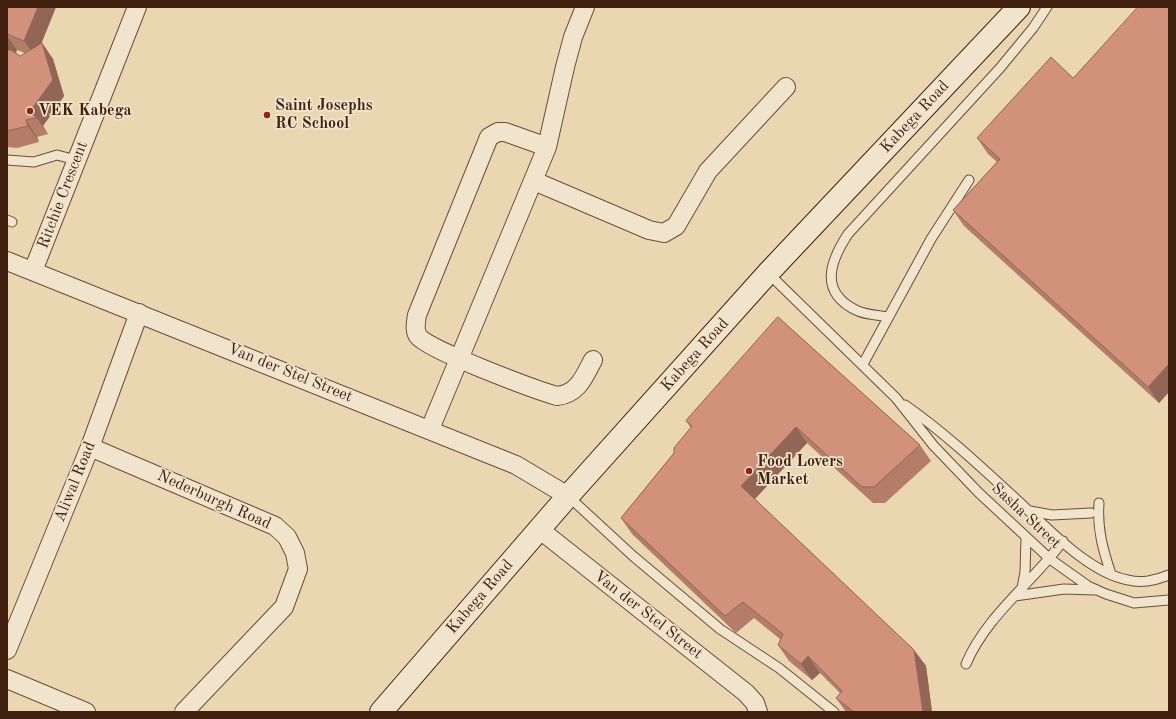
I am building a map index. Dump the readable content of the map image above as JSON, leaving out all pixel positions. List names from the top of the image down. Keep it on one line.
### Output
{"streets":{"street":["Kabega Road","Ritchie Crescent","Van der Stel Street","Aliwal Road","Nederburgh Road"],"lane":["Sasha Street"]},"crossings":[["Kabega Road","Van der Stel Street"],["Kabega Road","Sasha Street"],["Ritchie Crescent","Van der Stel Street"],["Van der Stel Street","Aliwal Road"],["Aliwal Road","Nederburgh Road"]],"places":["VEK Kabega","Saint Josephs RC School","Food Lovers Market"]}
